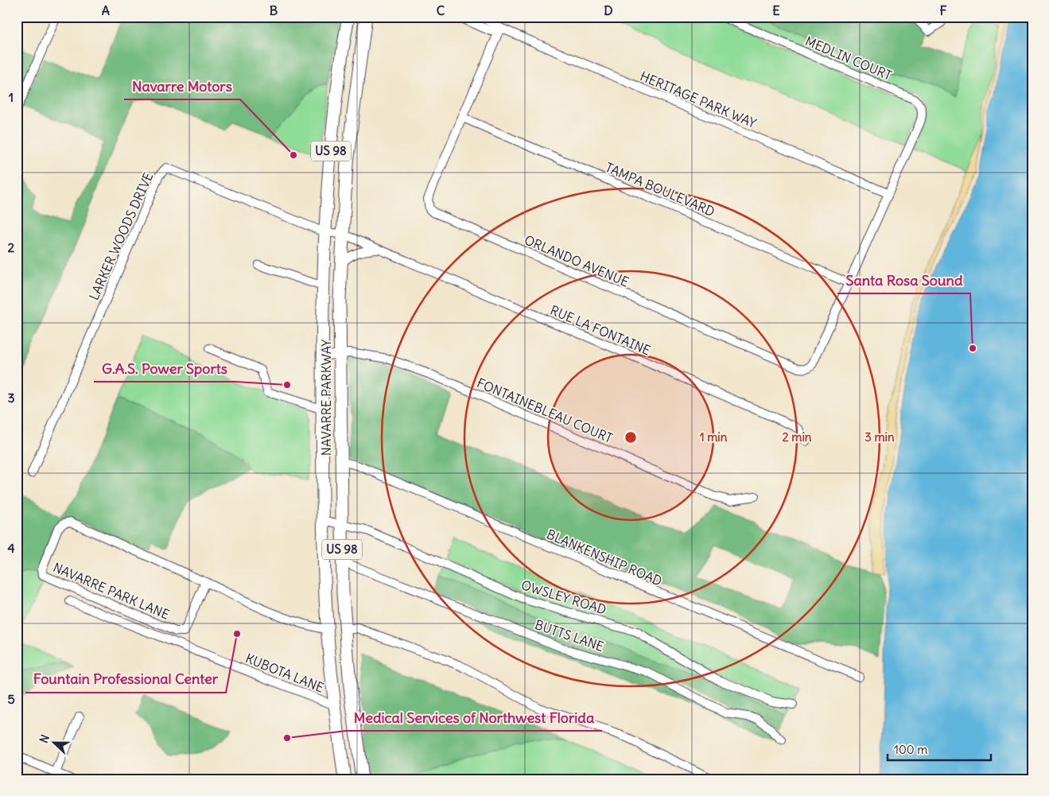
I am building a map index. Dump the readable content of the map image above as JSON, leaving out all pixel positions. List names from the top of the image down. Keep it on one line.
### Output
{"streets":{"highway":["US 98","NAVARRE PARKWAY"],"street":["MEDLIN COURT","HERITAGE PARK WAY","TAMPA BOULEVARD","LARKER WOODS DRIVE","ORLANDO AVENUE","RUE LA FONTAINE","FONTAINEBLEAU COURT","BLANKENSHIP ROAD","NAVARRE PARK LANE","OWSLEY ROAD","BUTTS LANE","KUBOTA LANE"]},"crossings":[["MEDLIN COURT","HERITAGE PARK WAY"],["HERITAGE PARK WAY","ORLANDO AVENUE"],["TAMPA BOULEVARD","ORLANDO AVENUE"],["LARKER WOODS DRIVE","RUE LA FONTAINE"],["LARKER WOODS DRIVE","NAVARRE PARKWAY"],["RUE LA FONTAINE","NAVARRE PARKWAY"],["NAVARRE PARKWAY","FONTAINEBLEAU COURT"],["NAVARRE PARKWAY","BLANKENSHIP ROAD"],["NAVARRE PARKWAY","NAVARRE PARK LANE"],["NAVARRE PARKWAY","OWSLEY ROAD"],["NAVARRE PARKWAY","BUTTS LANE"],["NAVARRE PARKWAY","KUBOTA LANE"]],"places":["Navarre Motors","Santa Rosa Sound","G.A.S. Power Sports","Fountain Professional Center","Medical Services of Northwest Florida"],"scale_bar":"100 m","north":"left","grid":{"columns":["A","B","C","D","E","F"],"rows":["1","2","3","4","5"]},"rings":["1 min","2 min","3 min"]}
